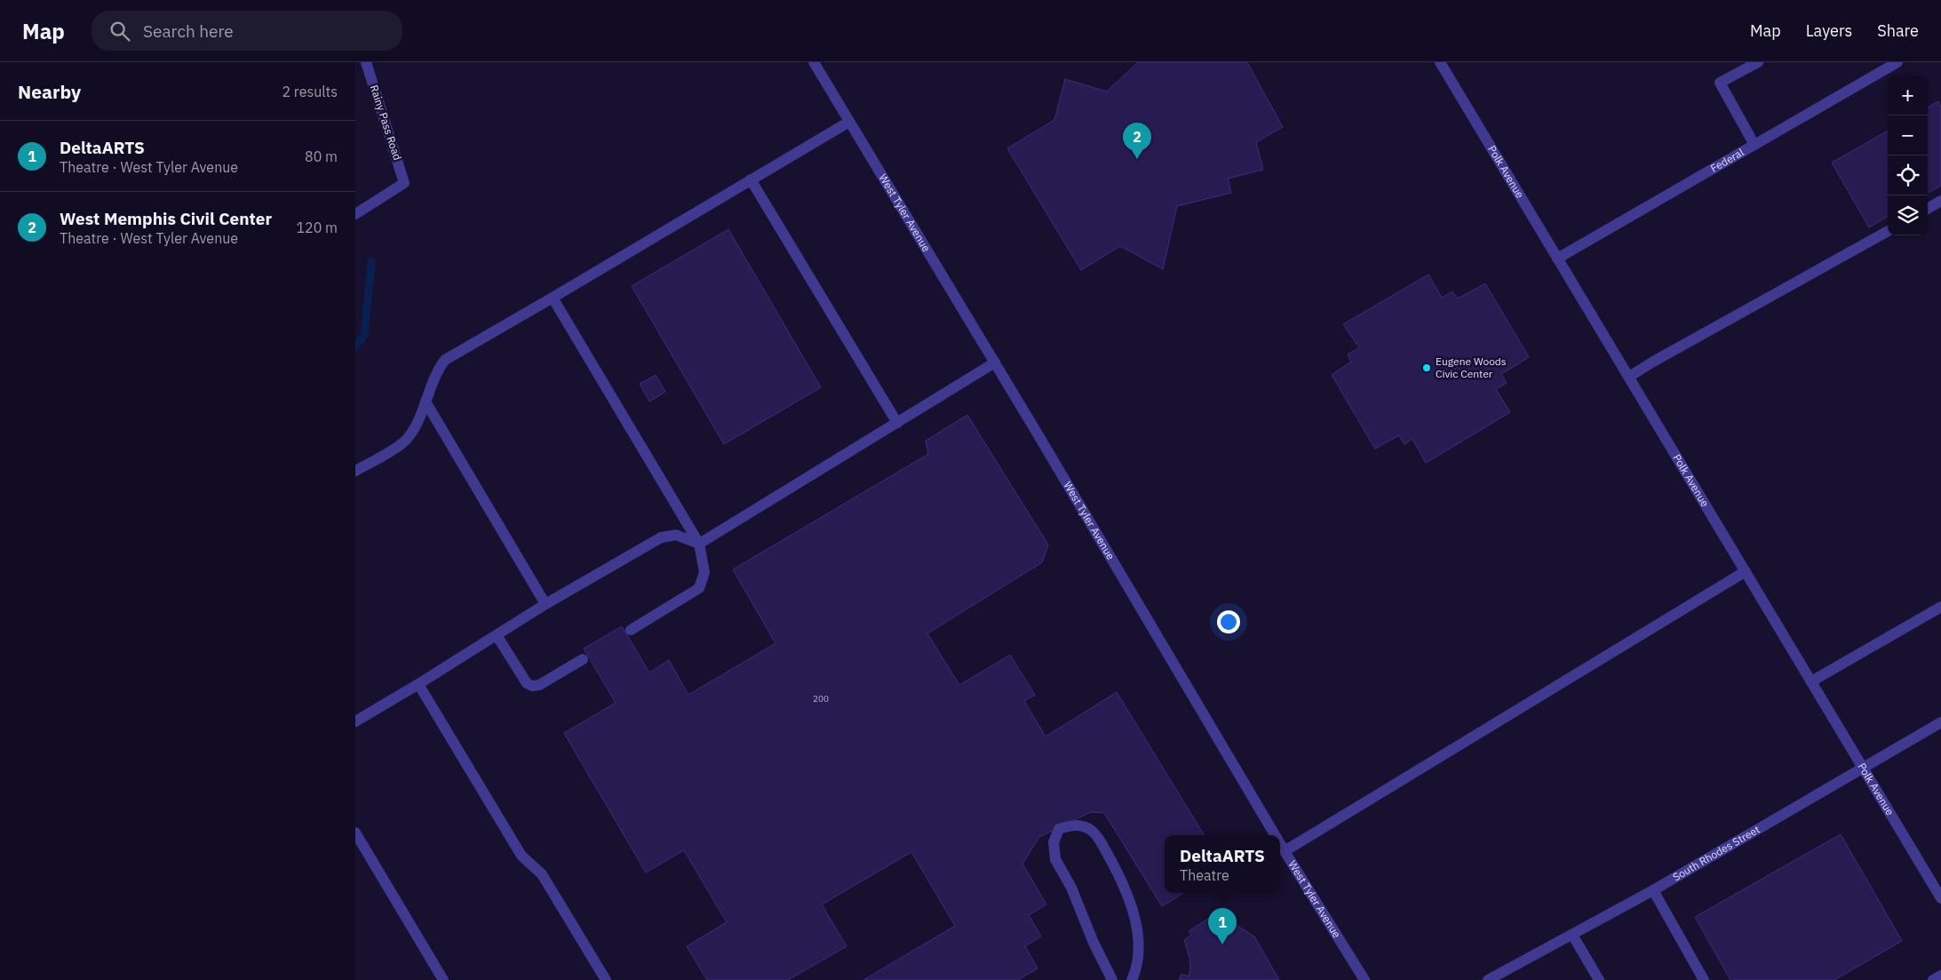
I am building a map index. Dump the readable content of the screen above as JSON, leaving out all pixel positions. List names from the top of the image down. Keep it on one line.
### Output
{"streets":{"street":["Rainy Pass Road","Federal","Polk Avenue","West Tyler Avenue","South Rhodes Street"]},"crossings":[["Federal","Polk Avenue"],["Polk Avenue","South Rhodes Street"]],"places":["Eugene Woods Civic Center"],"house_numbers":["200"],"page":{"header":"Map","search":"Search here","nav":["Map","Layers","Share"],"heading":["Nearby","2 results"],"map_buttons":["+","−"],"list":[{"mark":"1","name":"DeltaARTS","note":"Theatre · West Tyler Avenue","value":"80 m"},{"mark":"2","name":"West Memphis Civil Center","note":"Theatre · West Tyler Avenue","value":"120 m"}],"pins":["2","1"],"popup":["DeltaARTS","Theatre"]}}
